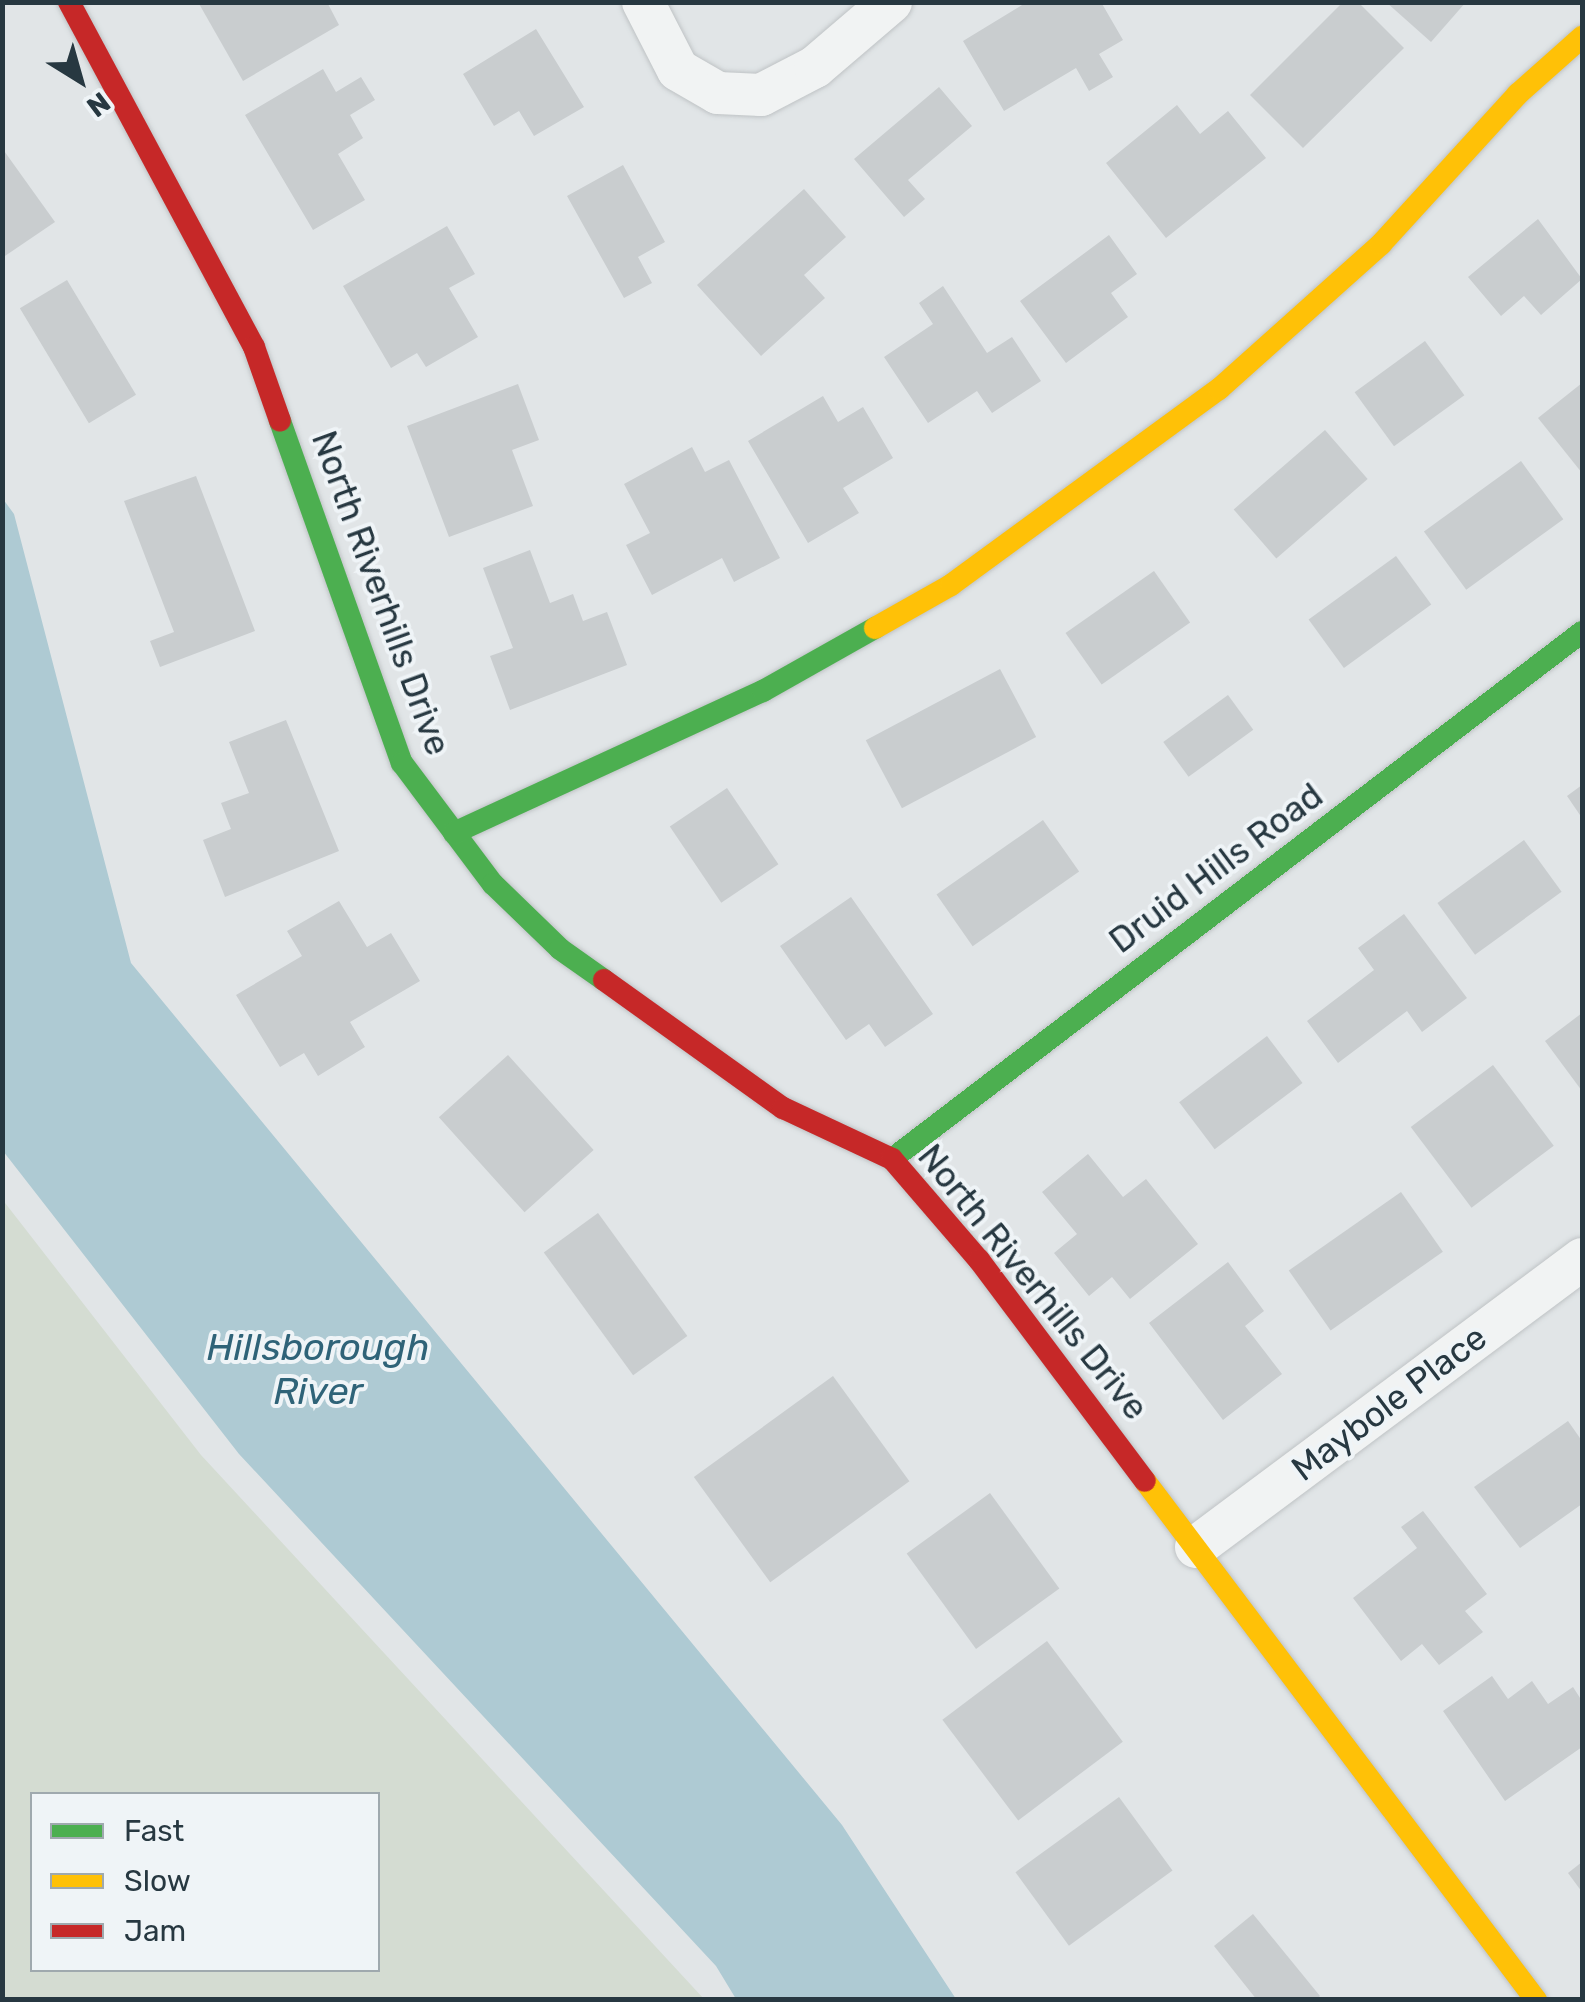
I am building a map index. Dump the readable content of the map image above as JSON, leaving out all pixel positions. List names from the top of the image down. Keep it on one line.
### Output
{"streets":{"street":["North Riverhills Drive","Druid Hills Road","Maybole Place"]},"crossings":[["North Riverhills Drive","Druid Hills Road"],["North Riverhills Drive","Maybole Place"]],"water":["Hillsborough River"],"legend":["Fast","Slow","Jam"],"north":"bottom right"}
